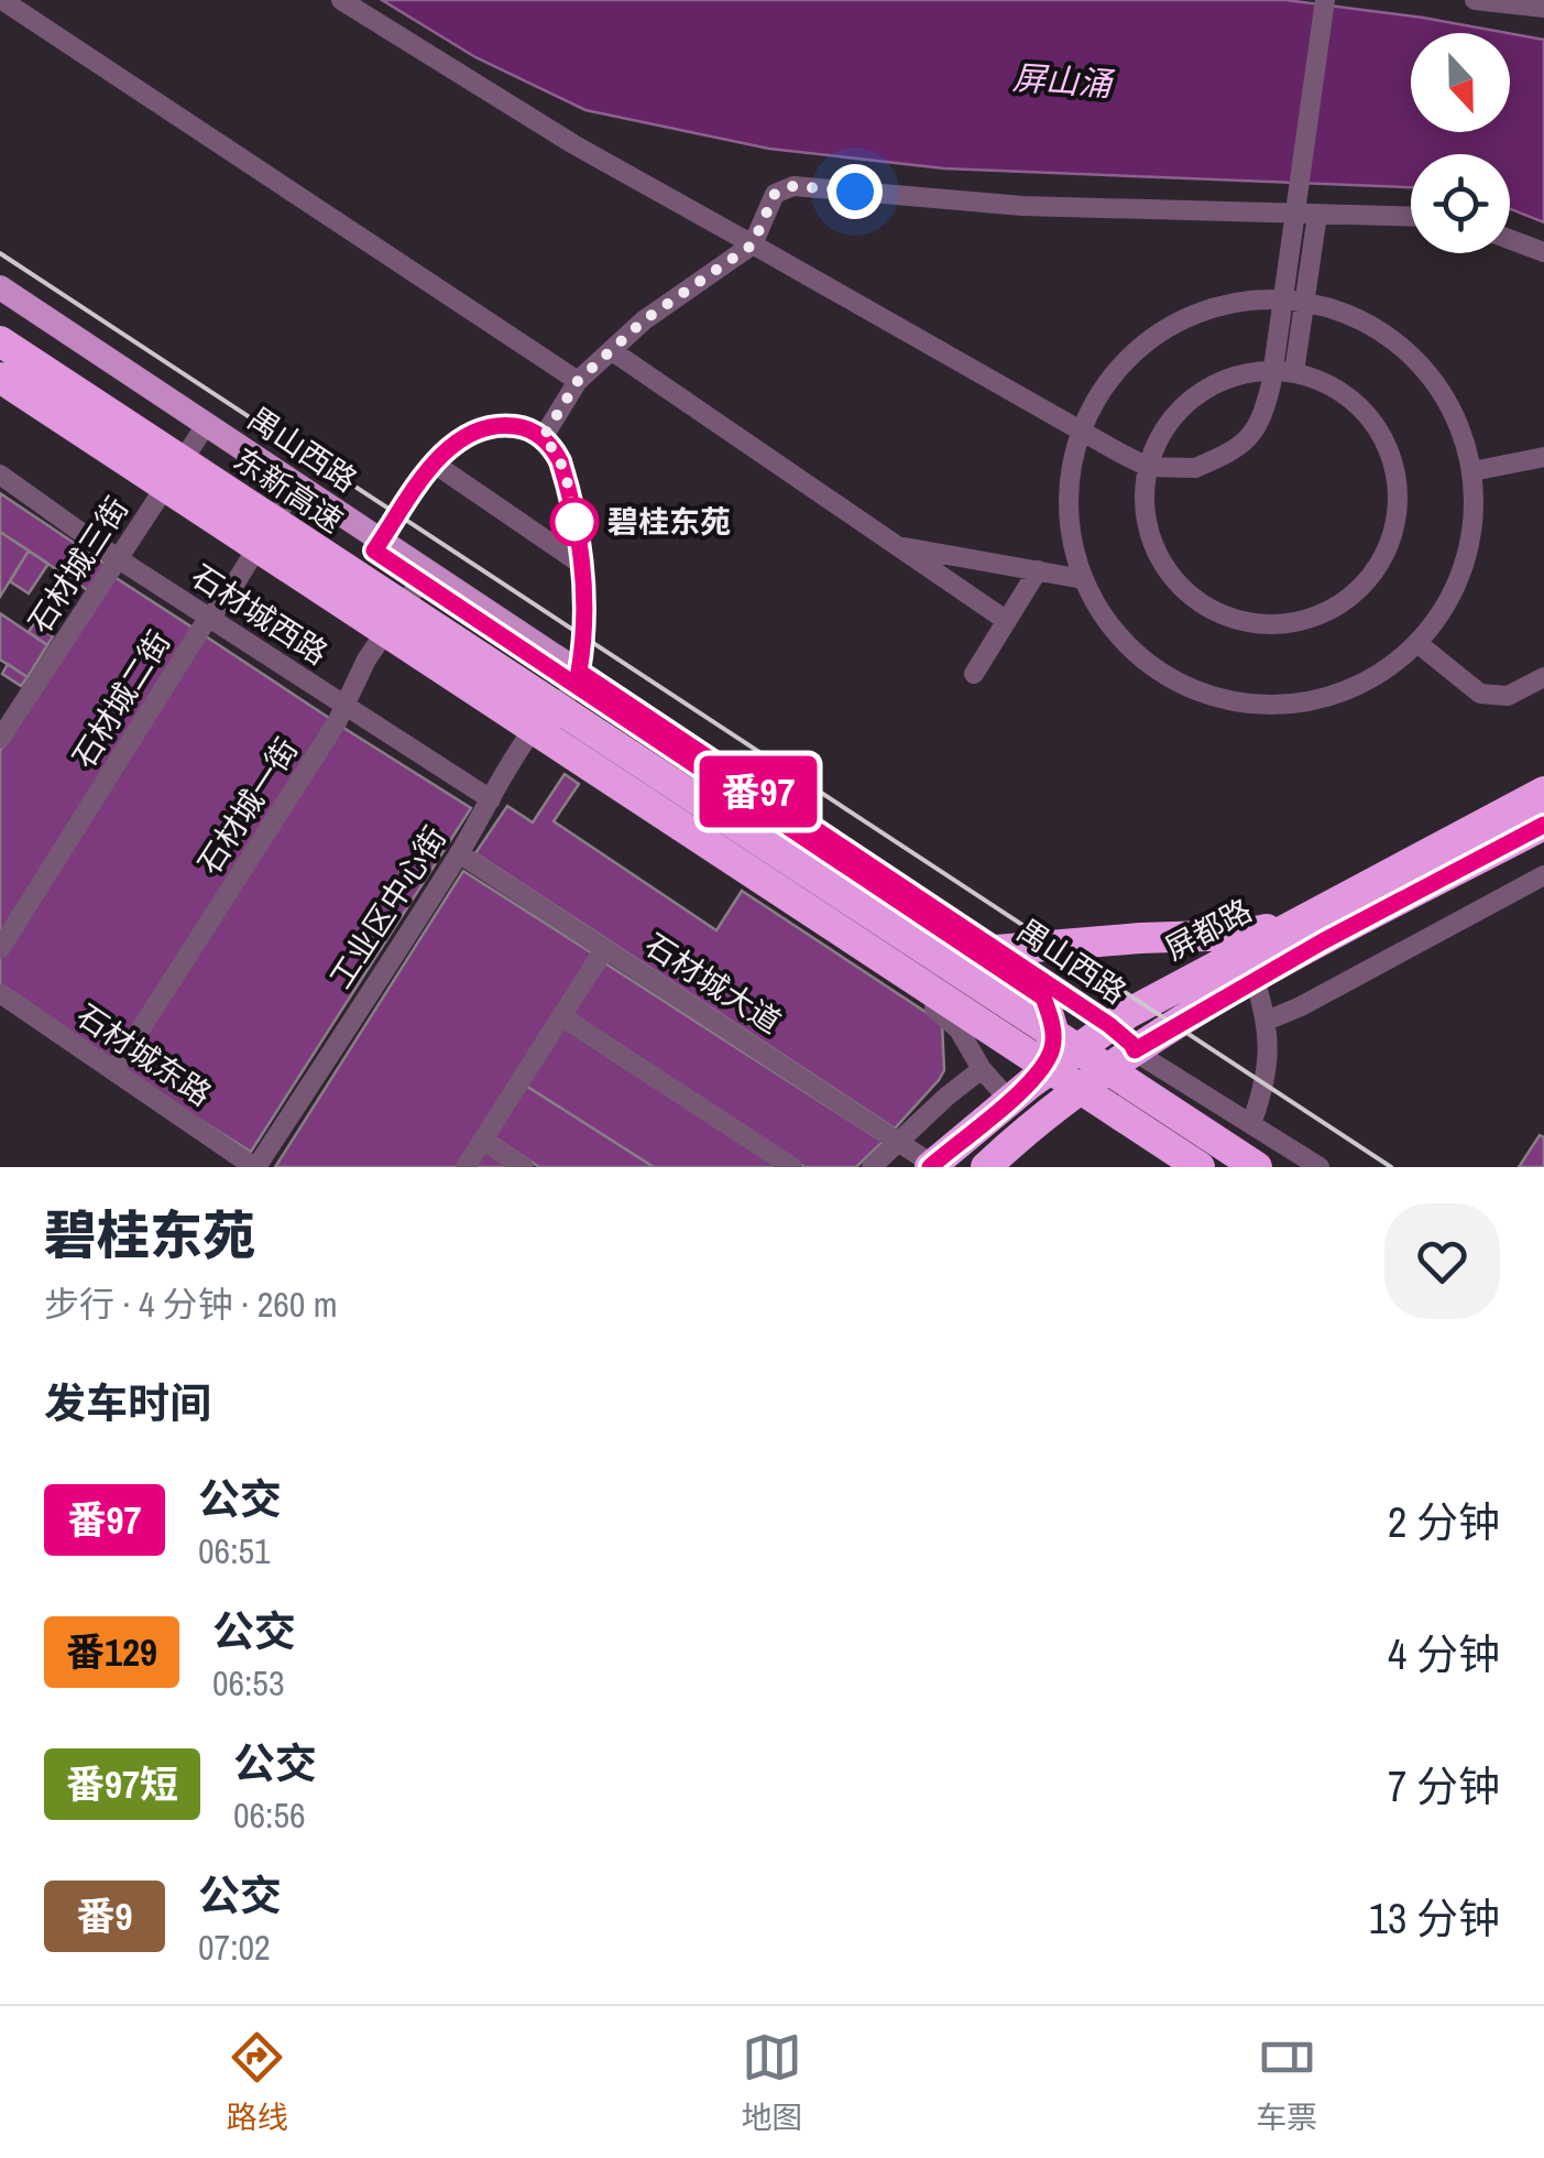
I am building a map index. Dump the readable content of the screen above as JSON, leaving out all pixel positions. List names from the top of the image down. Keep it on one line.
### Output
{"streets":{"highway":["东新高速","屏都路"],"main road":["禺山西路"],"street":["石材城三街","石材城西路","石材城二街","石材城一街","工业区中心街","石材城大道","石材城东路"]},"crossings":[["禺山西路","石材城三街"],["禺山西路","石材城二街"],["禺山西路","石材城一街"],["禺山西路","工业区中心街"],["禺山西路","屏都路"],["石材城三街","石材城西路"],["石材城西路","石材城二街"],["石材城西路","石材城一街"],["石材城西路","工业区中心街"],["石材城一街","石材城东路"],["工业区中心街","石材城大道"],["工业区中心街","石材城东路"],["屏都路","石材城大道"]],"water":["屏山涌"],"places":["碧桂东苑"],"lines":["bus line 番97"],"north":"bottom","page":{"on_map":"番97","heading":[["碧桂东苑","步行 · 4 分钟 · 260 m"],"发车时间"],"list":[{"mark":"番97","name":"公交","note":"06:51","value":"2 分钟"},{"mark":"番129","name":"公交","note":"06:53","value":"4 分钟"},{"mark":"番97短","name":"公交","note":"06:56","value":"7 分钟"},{"mark":"番9","name":"公交","note":"07:02","value":"13 分钟"}],"tabs":["路线","地图","车票"]}}
